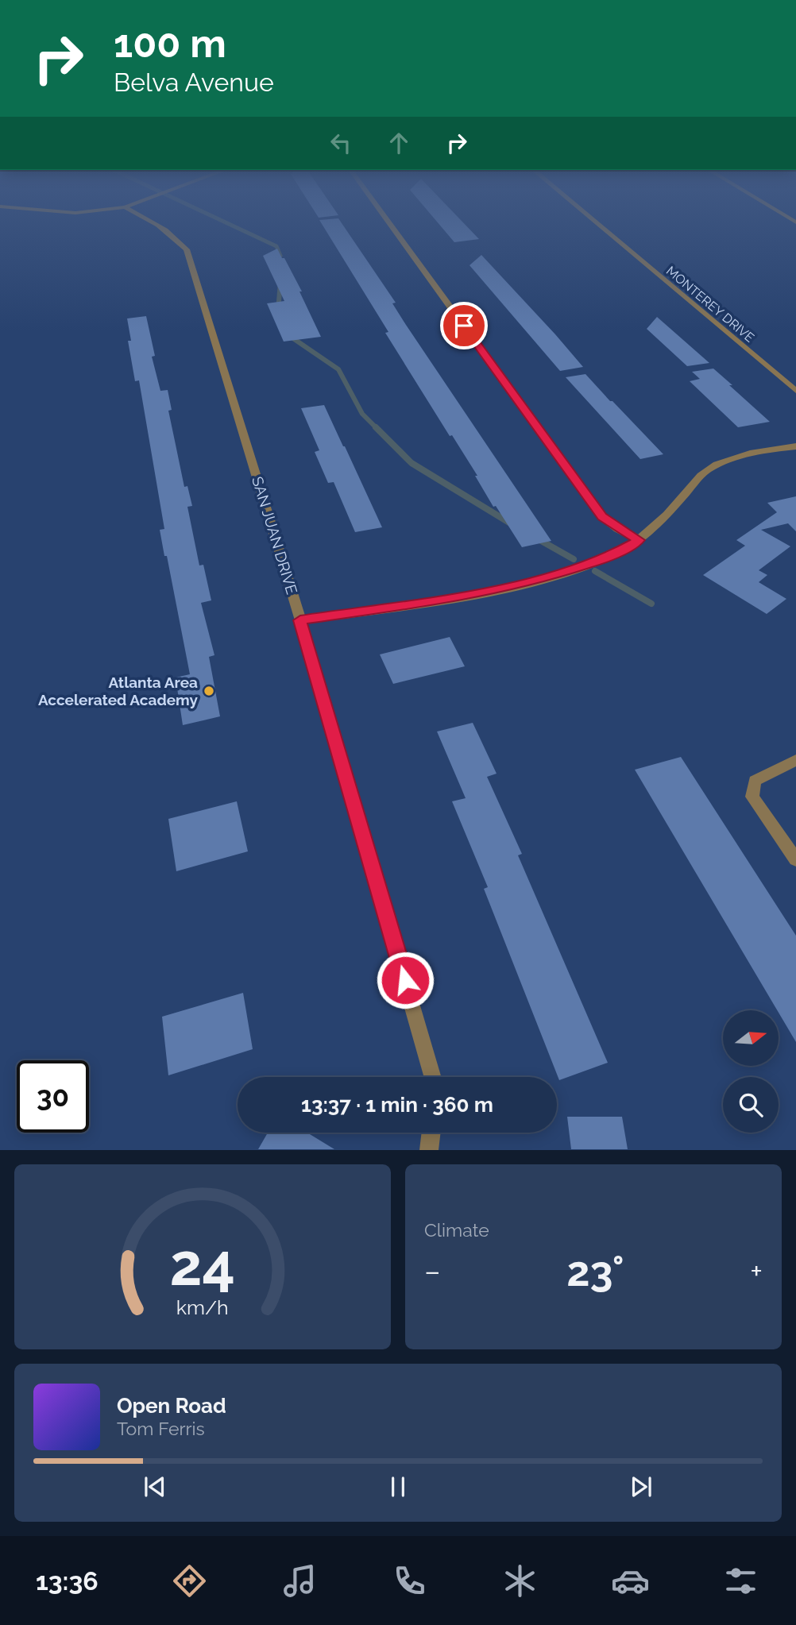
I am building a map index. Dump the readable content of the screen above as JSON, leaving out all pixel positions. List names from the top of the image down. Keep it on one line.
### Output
{"streets":{"street":["MONTEREY DRIVE","SAN JUAN DRIVE"]},"places":["Atlanta Area Accelerated Academy"],"north":"right","page":{"turn":["100 m","Belva Avenue"],"limit":"30","trip":"13:37 · 1 min · 360 m","tile":"Climate","heat":["−","23°","+"],"song":["Open Road","Tom Ferris"],"tabs":"13:36","gauge":["24","km/h"]}}
